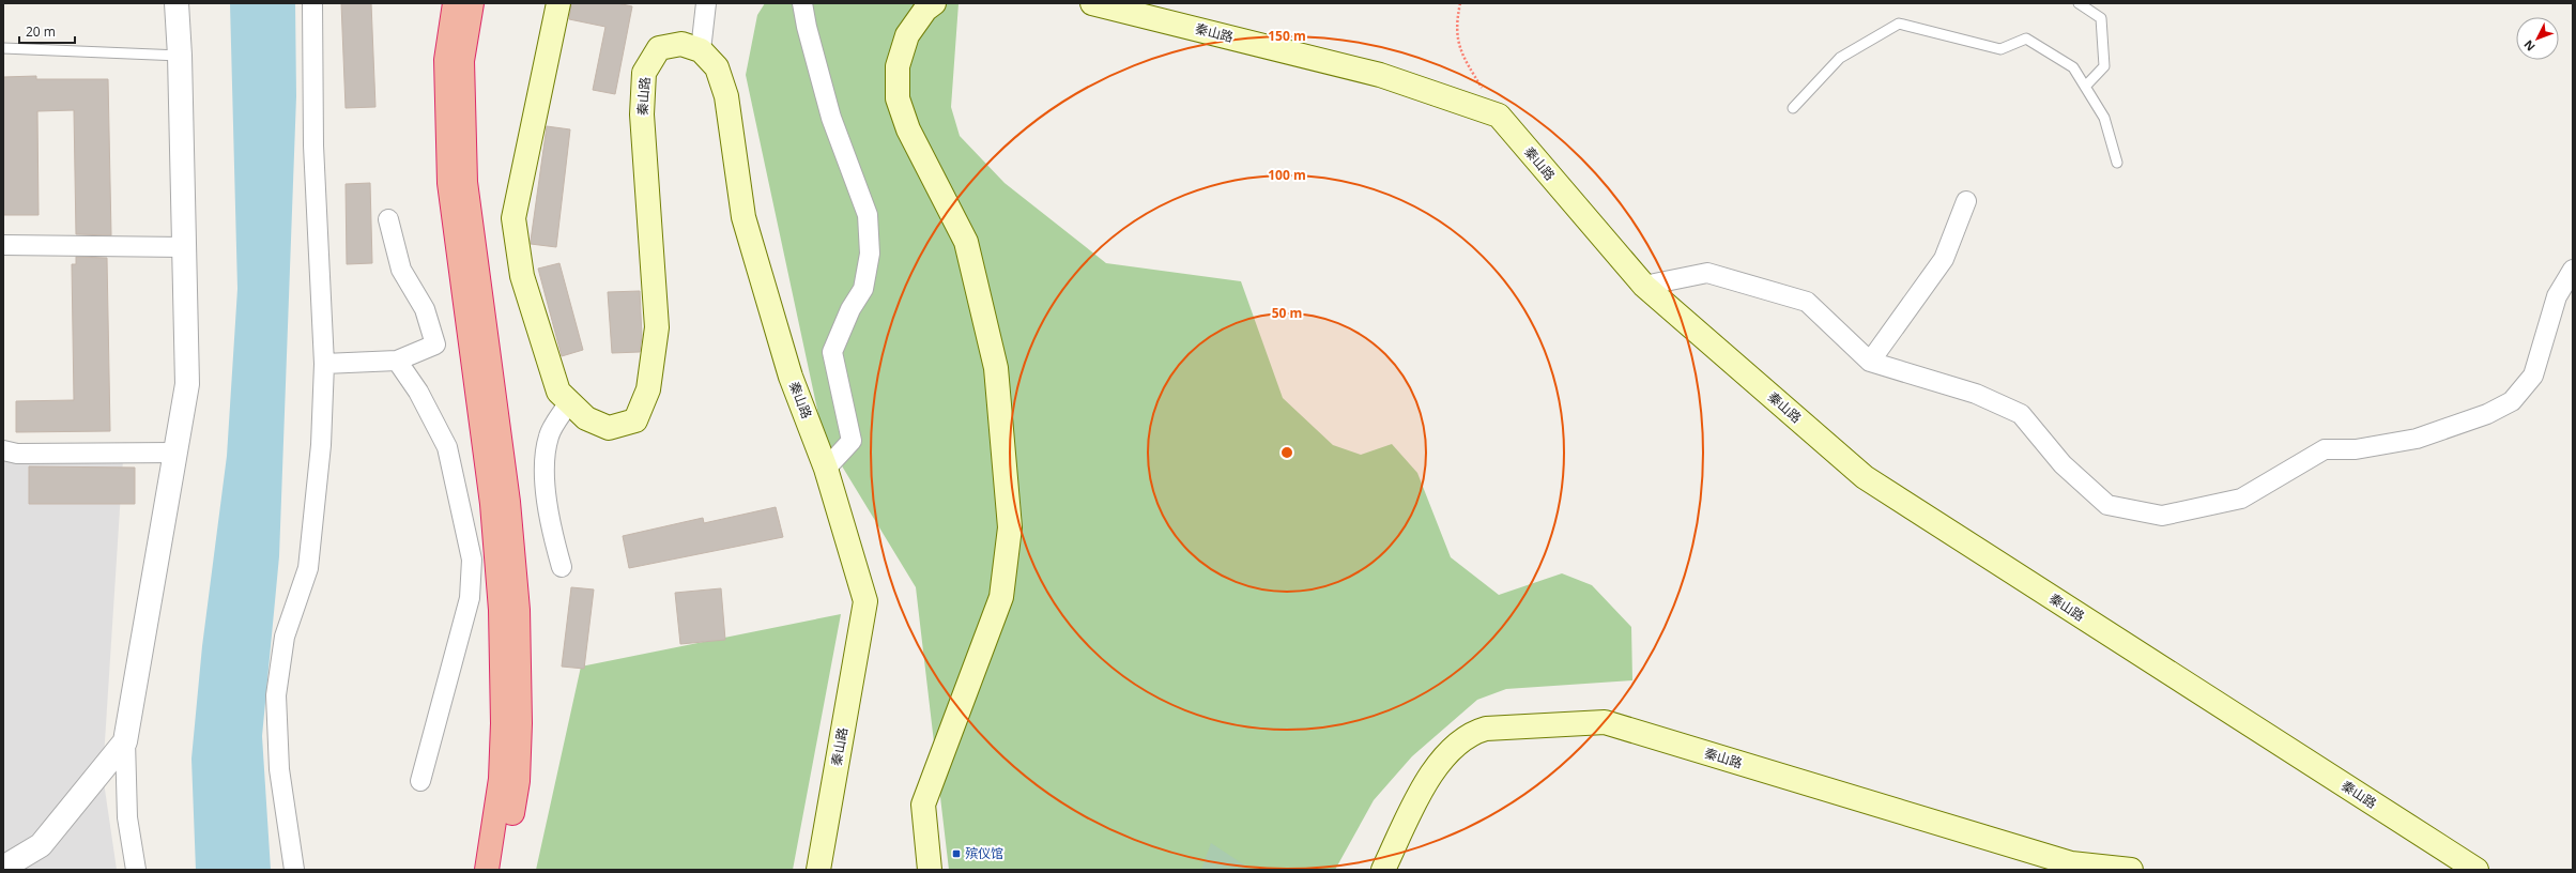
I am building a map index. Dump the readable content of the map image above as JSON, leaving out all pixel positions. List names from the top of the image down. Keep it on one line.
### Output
{"streets":{"main road":["秦山路"]},"places":{"transit":["殡仪馆"]},"scale_bar":"20 m","north":"bottom left","rings":["150 m","100 m","50 m"]}
